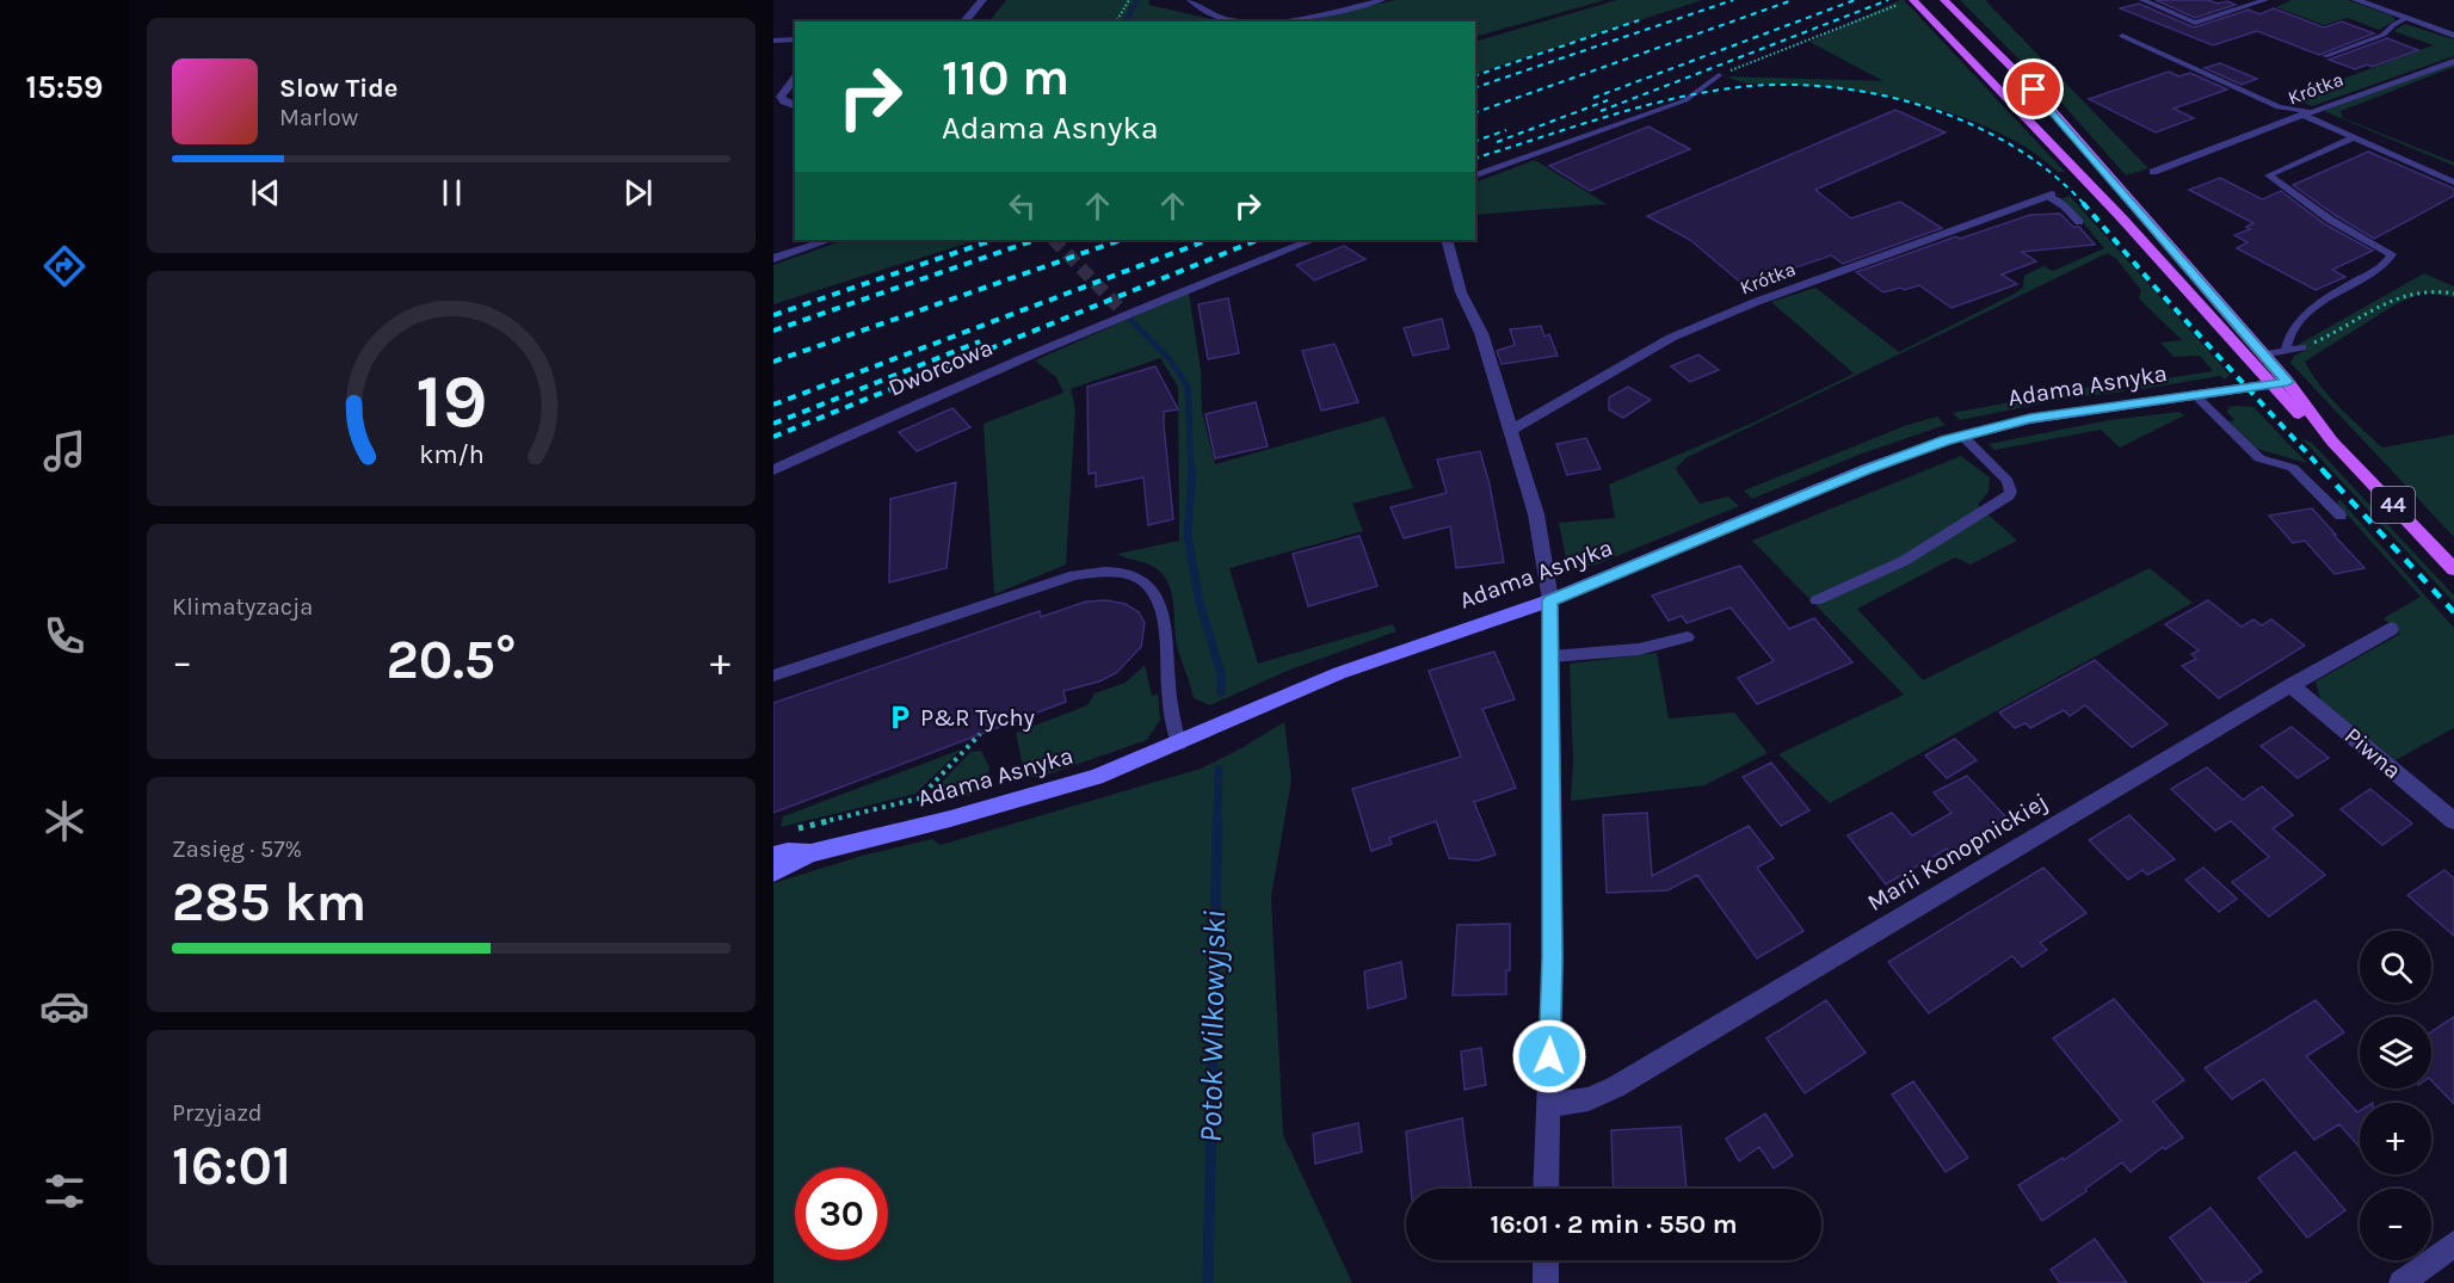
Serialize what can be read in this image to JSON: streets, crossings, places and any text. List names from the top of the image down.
{
  "streets": {
    "main road": ["44"],
    "street": [
      "Krótka",
      "Dworcowa",
      "Adama Asnyka",
      "Piwna",
      "Marii Konopnickiej"
    ]
  },
  "crossings": [
    ["Adama Asnyka", "44"],
    ["Piwna", "Marii Konopnickiej"]
  ],
  "water": ["Potok Wilkowyjski"],
  "places": {
    "parking": ["P&R Tychy"]
  },
  "page": {
    "tabs": "15:59",
    "turn": ["110 m", "Adama Asnyka"],
    "song": ["Slow Tide", "Marlow"],
    "tile": [
      "Klimatyzacja",
      ["Zasięg · 57%", "285 km"],
      ["Przyjazd", "16:01"]
    ],
    "heat": ["−", "20.5°", "+"],
    "map_buttons": ["+", "−"],
    "limit": "30",
    "trip": "16:01 · 2 min · 550 m",
    "gauge": ["19", "km/h"]
  }
}
